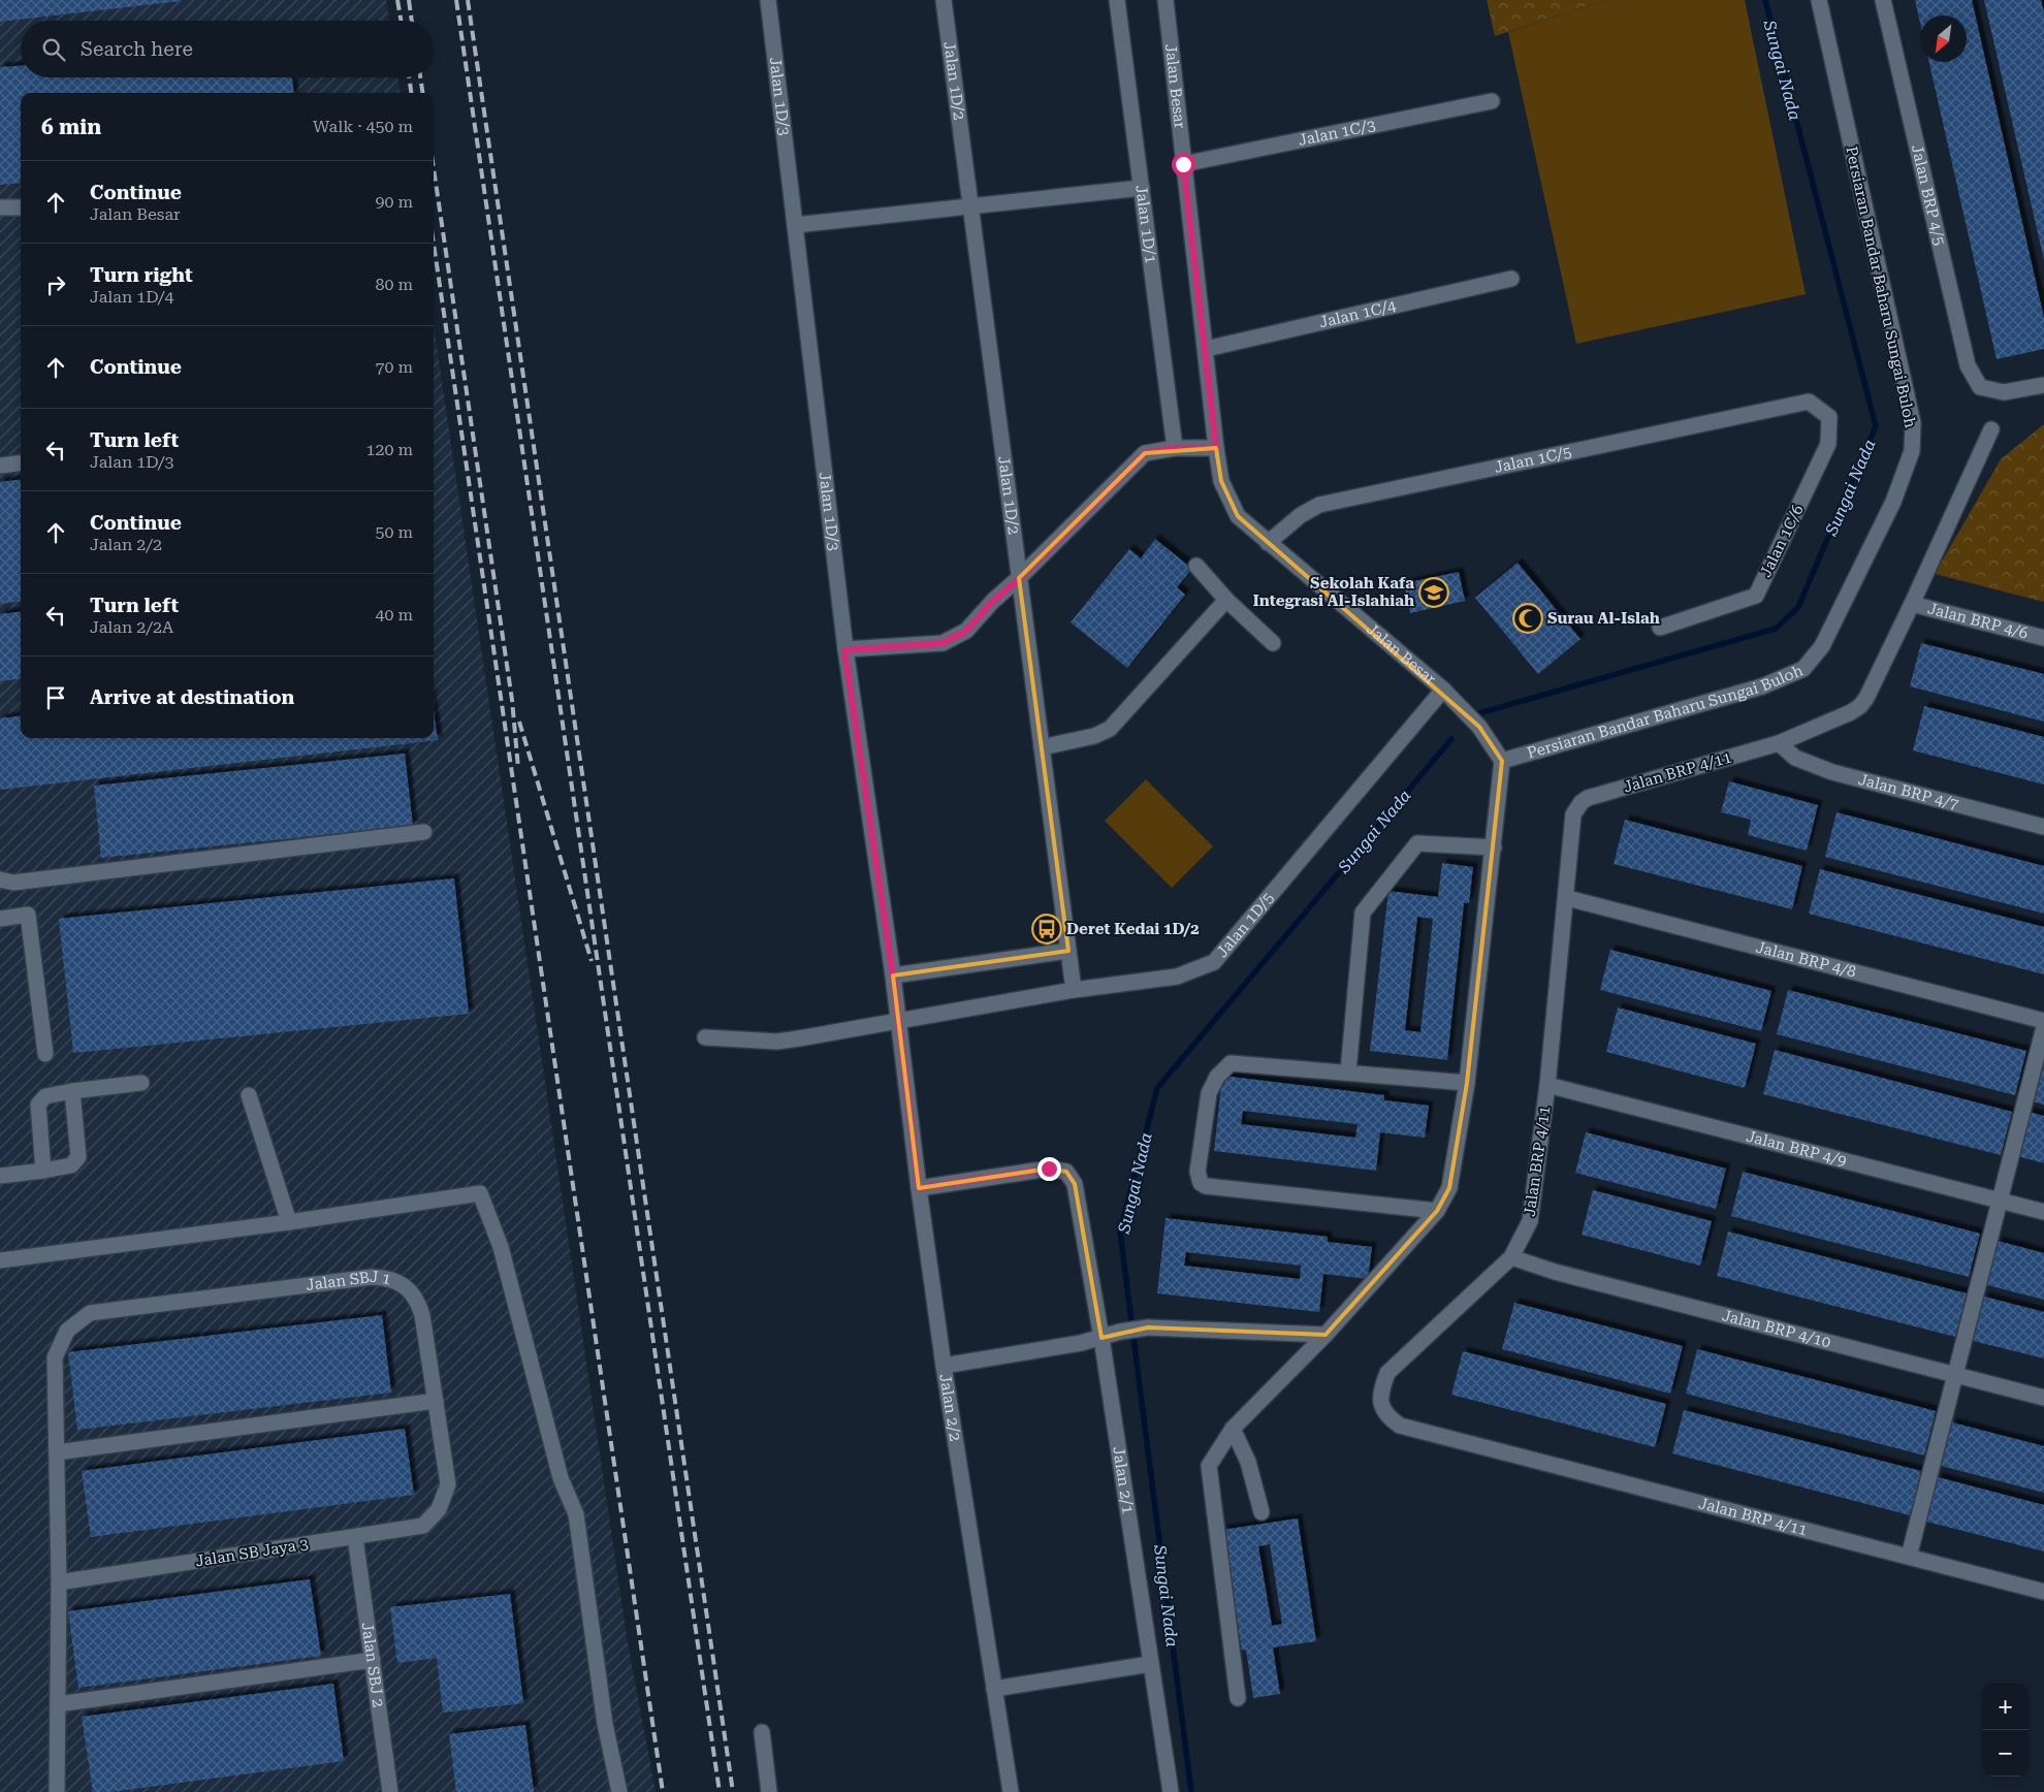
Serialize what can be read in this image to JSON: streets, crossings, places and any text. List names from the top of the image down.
{
  "streets": {
    "street": [
      "Jalan 1D/2",
      "Jalan Besar",
      "Jalan 1D/3",
      "Jalan 1C/3",
      "Jalan BRP 4/5",
      "Jalan 1D/1",
      "Persiaran Bandar Baharu Sungai Buloh",
      "Jalan 1C/4",
      "Jalan 1C/5",
      "Jalan 1C/6",
      "Jalan BRP 4/6",
      "Jalan BRP 4/11",
      "Jalan BRP 4/7",
      "Jalan 1D/5",
      "Jalan BRP 4/8",
      "Jalan BRP 4/9",
      "Jalan SBJ 1",
      "Jalan BRP 4/10",
      "Jalan 2/2",
      "Jalan 2/1",
      "Jalan SB Jaya 3",
      "Jalan SBJ 2"
    ]
  },
  "crossings": [
    ["Jalan 1D/2", "Jalan 1D/5"],
    ["Jalan Besar", "Jalan 1C/3"],
    ["Jalan Besar", "Persiaran Bandar Baharu Sungai Buloh"],
    ["Jalan Besar", "Jalan 1C/4"],
    ["Jalan Besar", "Jalan 1C/5"],
    ["Jalan Besar", "Jalan 1D/5"],
    ["Jalan 1D/3", "Jalan 1D/5"],
    ["Jalan 1D/3", "Jalan 2/2"],
    ["Jalan 1C/5", "Jalan 1C/6"],
    ["Jalan BRP 4/6", "Jalan BRP 4/11"],
    ["Jalan BRP 4/11", "Jalan BRP 4/7"],
    ["Jalan BRP 4/11", "Jalan BRP 4/8"],
    ["Jalan BRP 4/11", "Jalan BRP 4/9"],
    ["Jalan BRP 4/11", "Jalan BRP 4/10"],
    ["Jalan 1D/5", "Jalan 2/2"],
    ["Jalan SBJ 1", "Jalan SB Jaya 3"],
    ["Jalan 2/2", "Jalan 2/1"],
    ["Jalan SB Jaya 3", "Jalan SBJ 2"]
  ],
  "water": ["Sungai Nada"],
  "places": {
    "school or university": ["Sekolah Kafa Integrasi Al-Islahiah"],
    "mosque": ["Surau Al-Islah"],
    "bus stop": ["Deret Kedai 1D/2"]
  },
  "north": "bottom left",
  "page": {
    "search": "Search here",
    "heading": ["6 min", "Walk · 450 m"],
    "list": [
      ["Continue", "Jalan Besar", "90 m"],
      ["Turn right", "Jalan 1D/4", "80 m"],
      ["Continue", "70 m"],
      ["Turn left", "Jalan 1D/3", "120 m"],
      ["Continue", "Jalan 2/2", "50 m"],
      ["Turn left", "Jalan 2/2A", "40 m"],
      "Arrive at destination"
    ],
    "map_buttons": ["+", "−"]
  }
}
